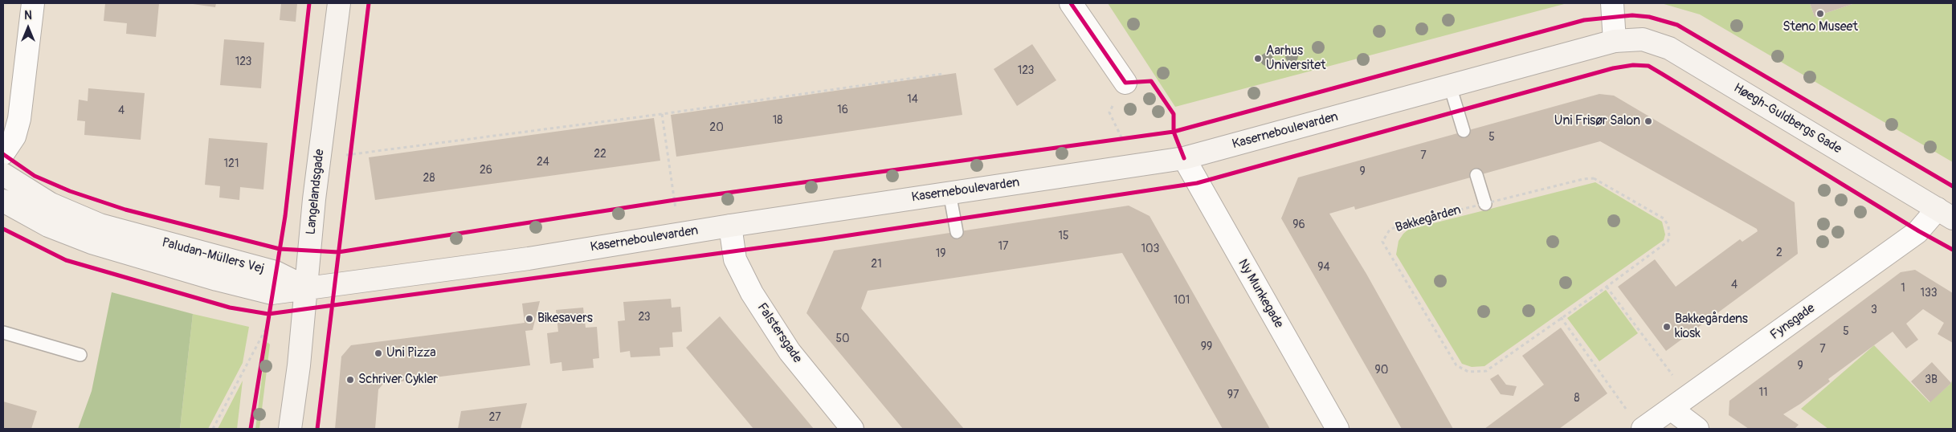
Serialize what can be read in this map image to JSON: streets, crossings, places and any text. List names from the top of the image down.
{
  "streets": {
    "street": [
      "Høegh-Guldbergs Gade",
      "Kaserneboulevarden",
      "Langelandsgade",
      "Paludan-Müllers Vej",
      "Ny Munkegade",
      "Fynsgade",
      "Falstersgade"
    ],
    "path": ["Bakkegården"]
  },
  "crossings": [
    ["Høegh-Guldbergs Gade", "Kaserneboulevarden"],
    ["Høegh-Guldbergs Gade", "Fynsgade"],
    ["Kaserneboulevarden", "Langelandsgade"],
    ["Kaserneboulevarden", "Paludan-Müllers Vej"],
    ["Kaserneboulevarden", "Ny Munkegade"],
    ["Kaserneboulevarden", "Falstersgade"],
    ["Langelandsgade", "Paludan-Müllers Vej"]
  ],
  "places": [
    "Steno Museet",
    "Aarhus Universitet",
    "Uni Frisør Salon",
    "Bikesavers",
    "Bakkegårdens kiosk",
    "Uni Pizza",
    "Schriver Cykler"
  ],
  "house_numbers": [
    "123",
    "123",
    "14",
    "16",
    "4",
    "18",
    "20",
    "5",
    "22",
    "7",
    "24",
    "121",
    "26",
    "9",
    "28",
    "96",
    "15",
    "17",
    "103",
    "2",
    "19",
    "21",
    "94",
    "4",
    "1",
    "133",
    "101",
    "3",
    "23",
    "5",
    "50",
    "99",
    "7",
    "9",
    "90",
    "3B",
    "11",
    "97",
    "8",
    "27"
  ],
  "north": "top"
}
